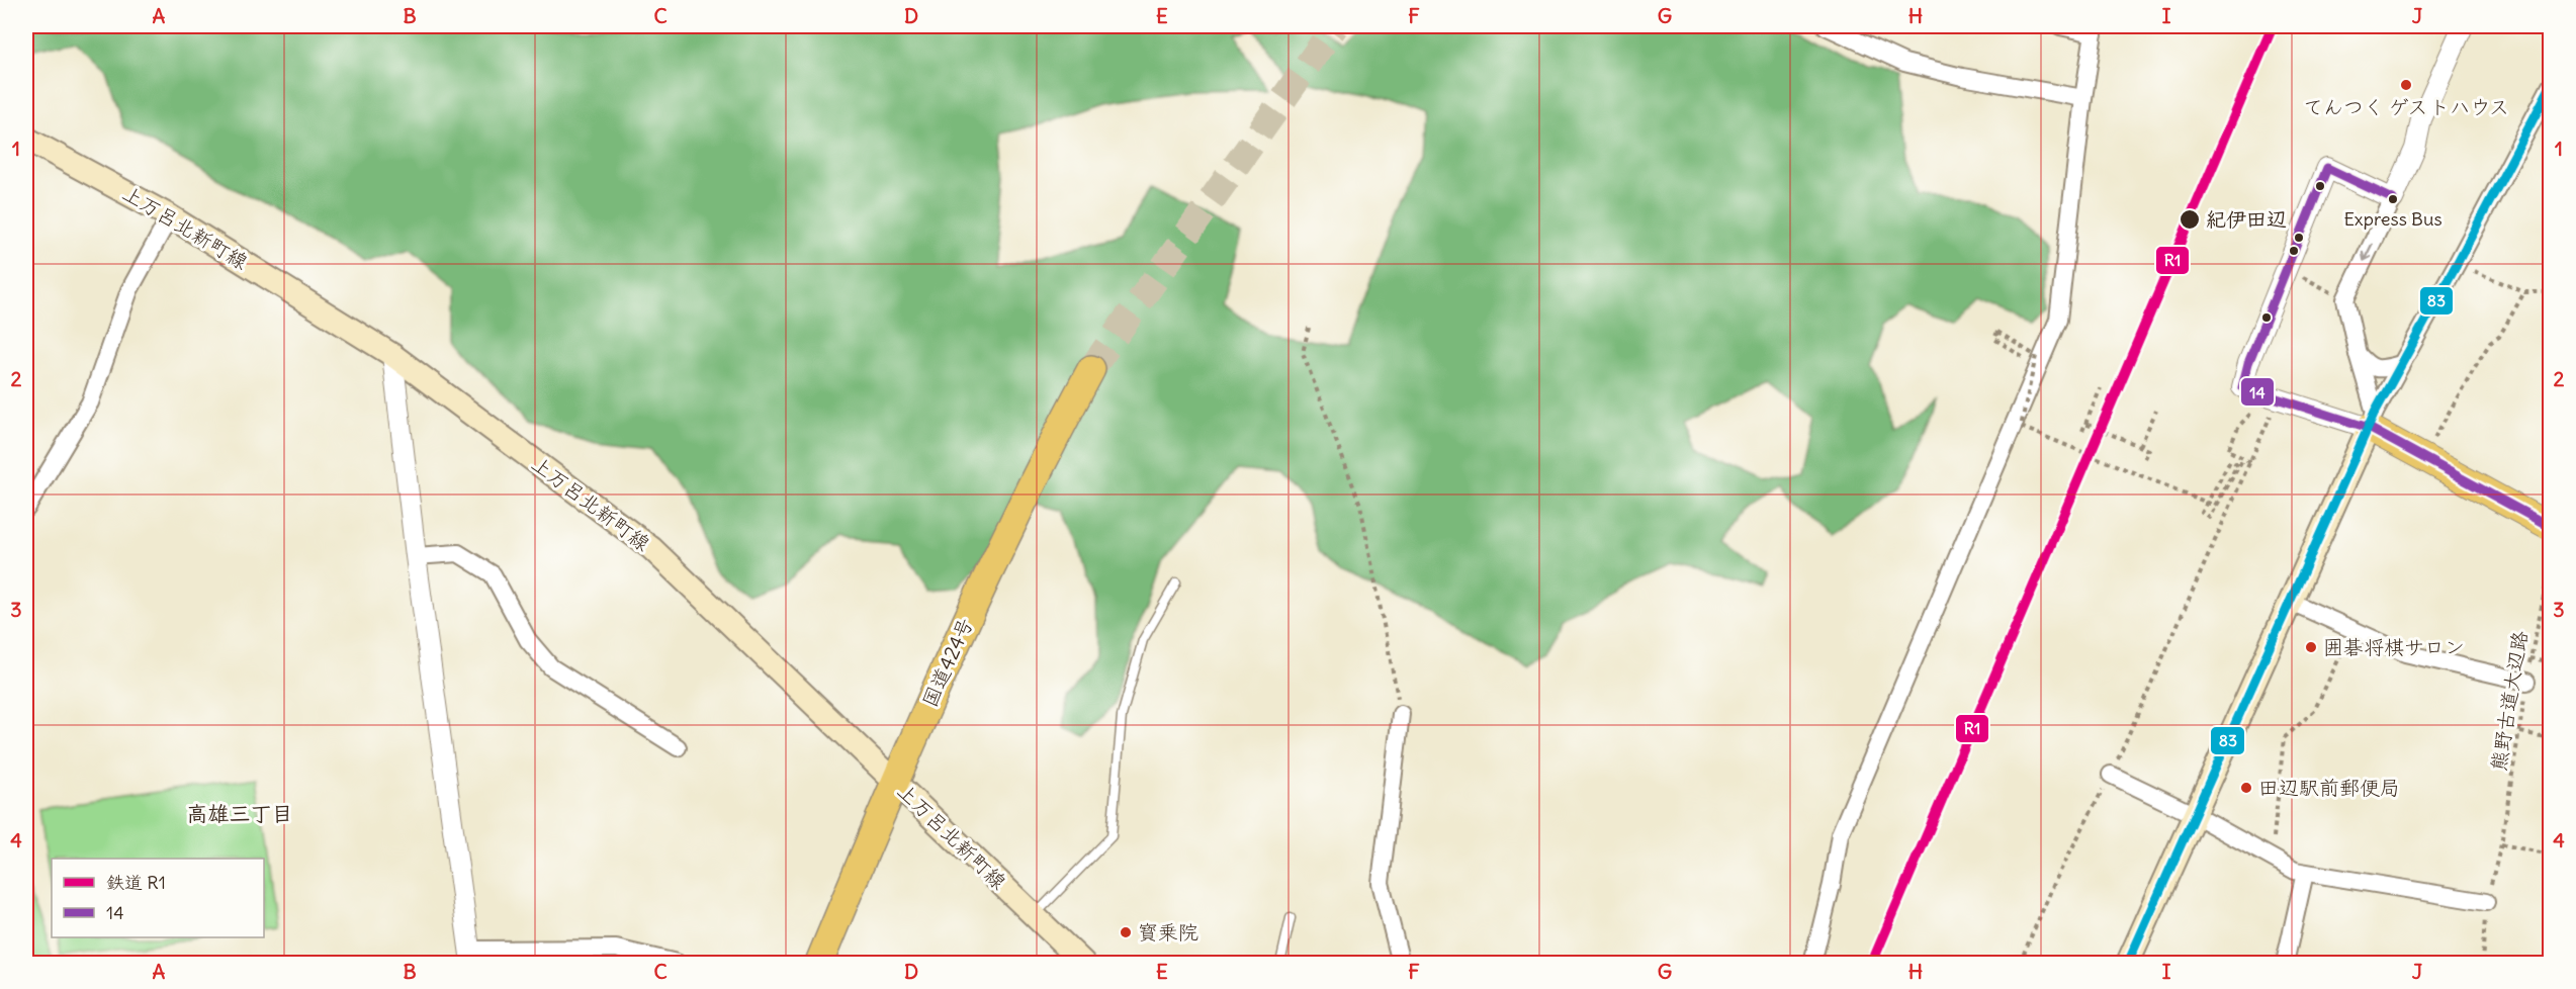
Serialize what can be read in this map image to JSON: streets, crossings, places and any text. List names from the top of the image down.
{
  "streets": {
    "highway": ["国道424号"],
    "main road": ["上万呂北新町線"],
    "path": ["熊野古道大辺路"]
  },
  "crossings": [
    ["上万呂北新町線", "国道424号"]
  ],
  "districts": ["高雄三丁目"],
  "places": [
    "てんつく ゲストハウス",
    "Express Bus",
    "紀伊田辺",
    "囲碁将棋サロン",
    "田辺駅前郵便局",
    "寳乗院"
  ],
  "lines": ["rail line R1", "transit line 83", "transit line 14"],
  "legend": ["鉄道 R1", "14"],
  "grid": {
    "columns": [
      "A",
      "B",
      "C",
      "D",
      "E",
      "F",
      "G",
      "H",
      "I",
      "J"
    ],
    "rows": [
      "1",
      "2",
      "3",
      "4"
    ]
  }
}
